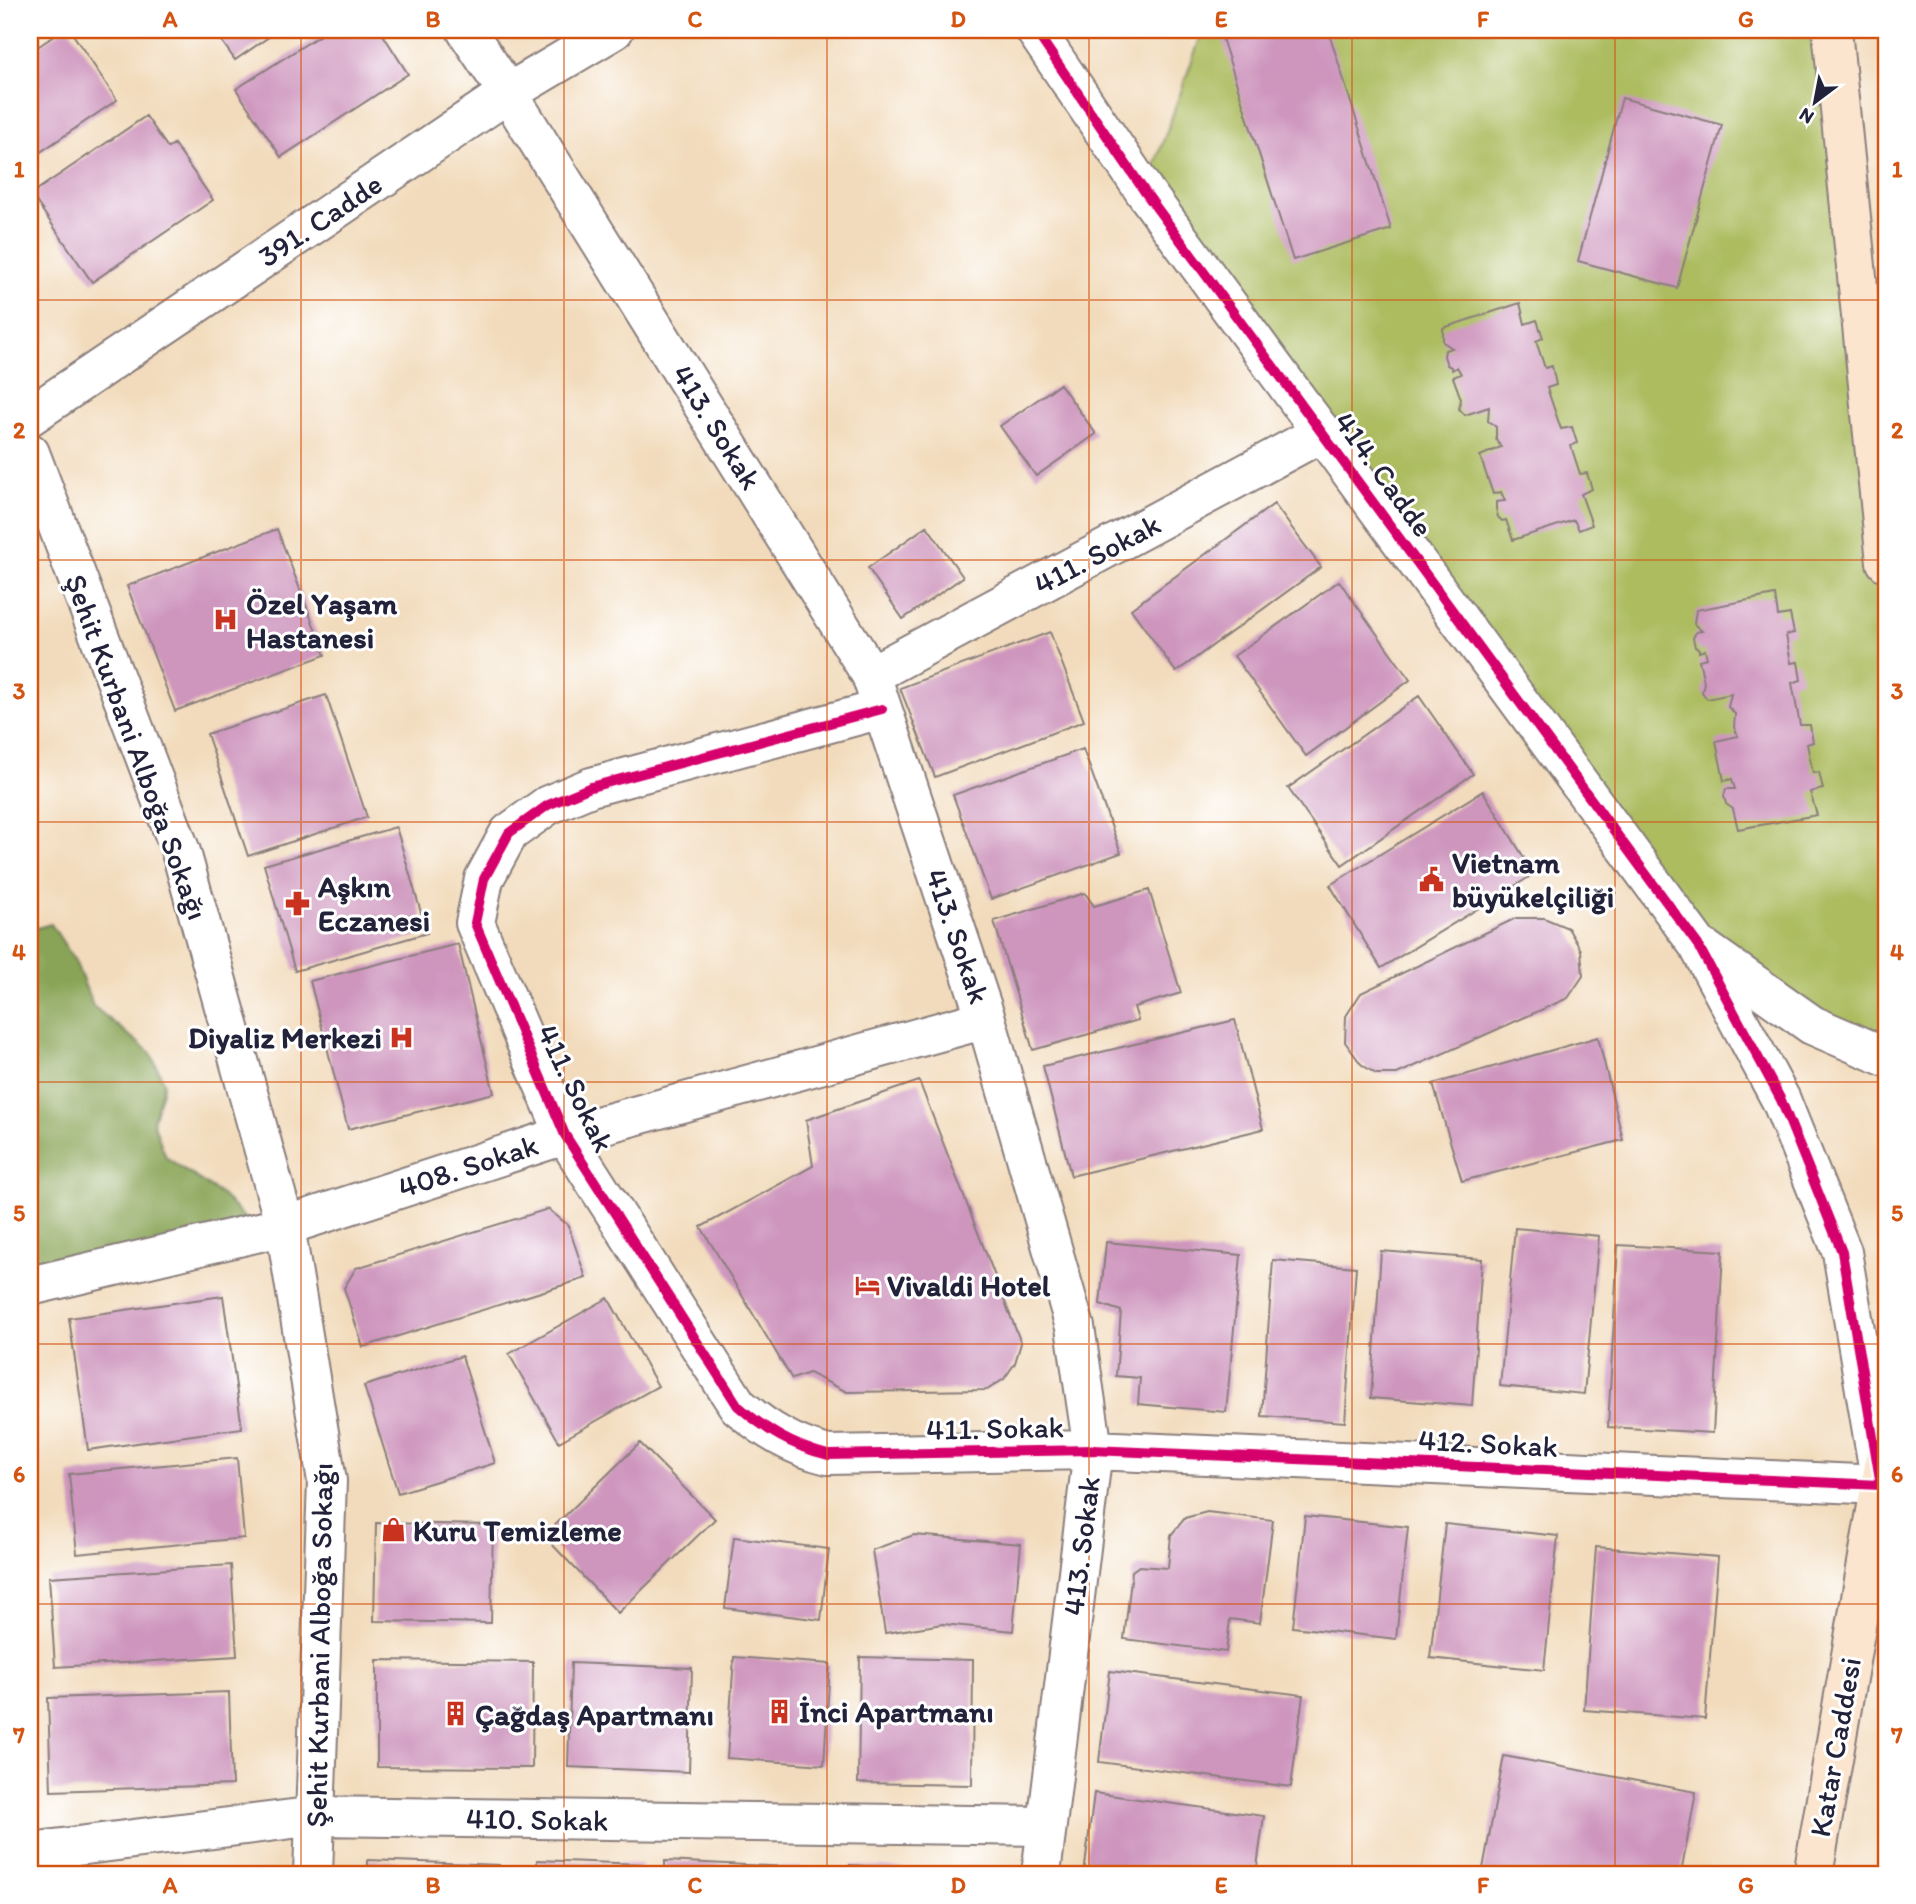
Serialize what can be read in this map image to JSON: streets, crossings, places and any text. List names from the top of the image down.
{
  "streets": {
    "main road": ["Katar Caddesi"],
    "street": [
      "391. Cadde",
      "413. Sokak",
      "414. Cadde",
      "411. Sokak",
      "Şehit Kurbani Alboğa Sokağı",
      "408. Sokak",
      "412. Sokak",
      "410. Sokak"
    ]
  },
  "crossings": [
    ["391. Cadde", "413. Sokak"],
    ["413. Sokak", "411. Sokak"],
    ["413. Sokak", "408. Sokak"],
    ["413. Sokak", "412. Sokak"],
    ["413. Sokak", "410. Sokak"],
    ["414. Cadde", "411. Sokak"],
    ["411. Sokak", "408. Sokak"],
    ["411. Sokak", "412. Sokak"],
    ["Şehit Kurbani Alboğa Sokağı", "408. Sokak"],
    ["Şehit Kurbani Alboğa Sokağı", "410. Sokak"],
    ["412. Sokak", "Katar Caddesi"]
  ],
  "places": {
    "hospital": ["Özel Yaşam Hastanesi", "Diyaliz Merkezi"],
    "public building": ["Vietnam büyükelçiliği"],
    "pharmacy": ["Aşkın Eczanesi"],
    "hotel": ["Vivaldi Hotel"],
    "shop": ["Kuru Temizleme"],
    "building": ["İnci Apartmanı", "Çağdaş Apartmanı"]
  },
  "north": "bottom left",
  "grid": {
    "columns": [
      "A",
      "B",
      "C",
      "D",
      "E",
      "F",
      "G"
    ],
    "rows": [
      "1",
      "2",
      "3",
      "4",
      "5",
      "6",
      "7"
    ]
  }
}
